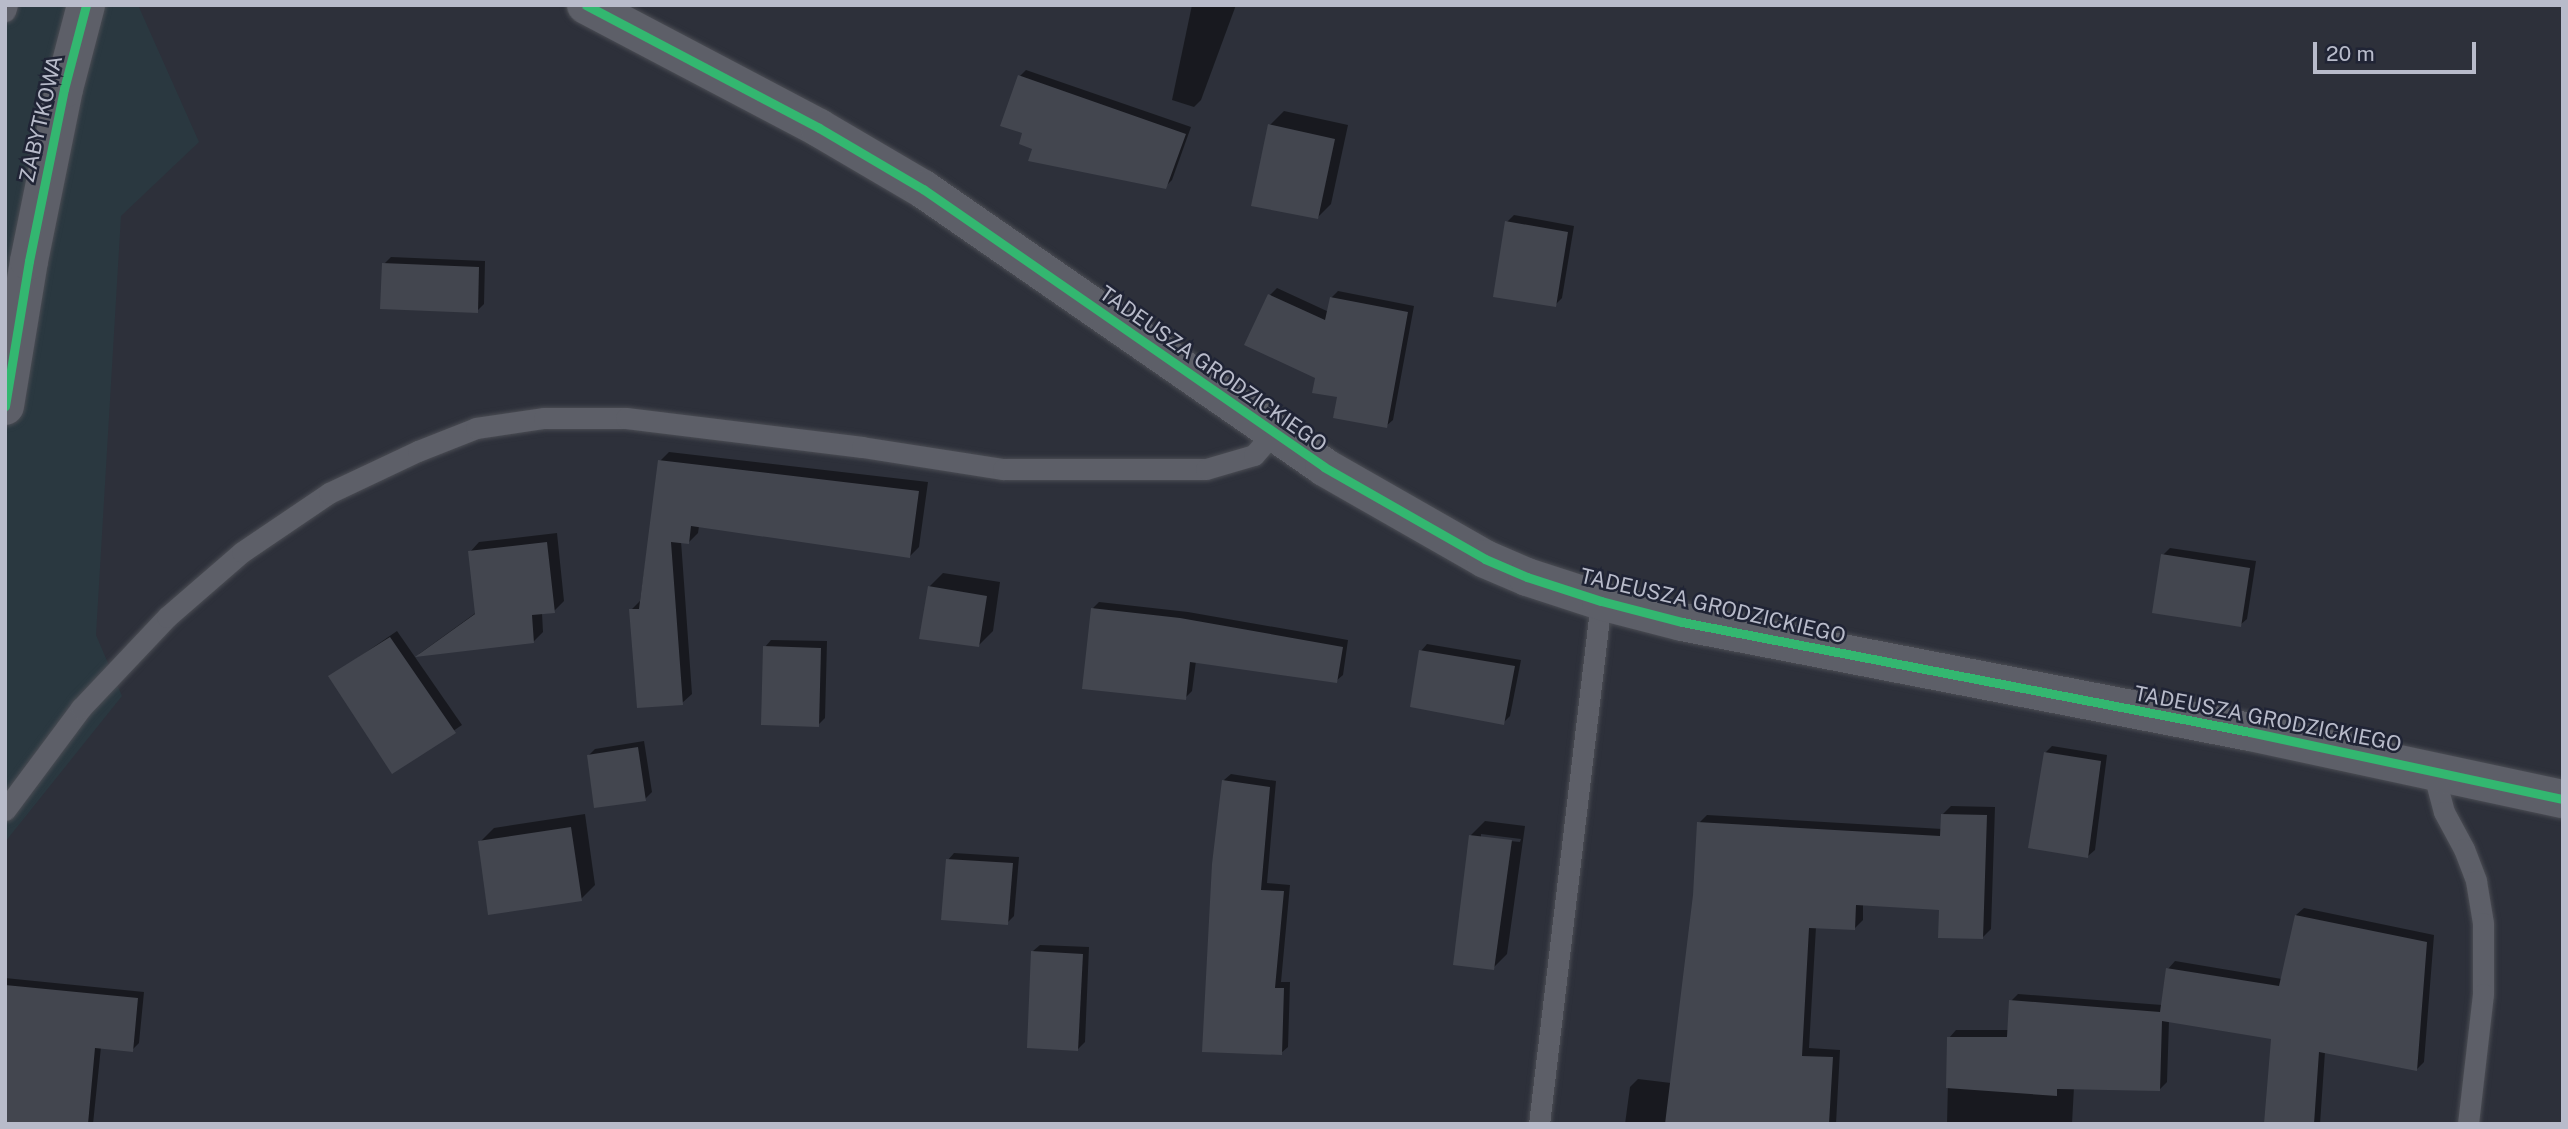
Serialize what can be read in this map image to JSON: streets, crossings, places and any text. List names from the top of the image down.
{
  "streets": {
    "street": ["ZABYTKOWA", "TADEUSZA GRODZICKIEGO"]
  },
  "scale_bar": "20 m"
}
